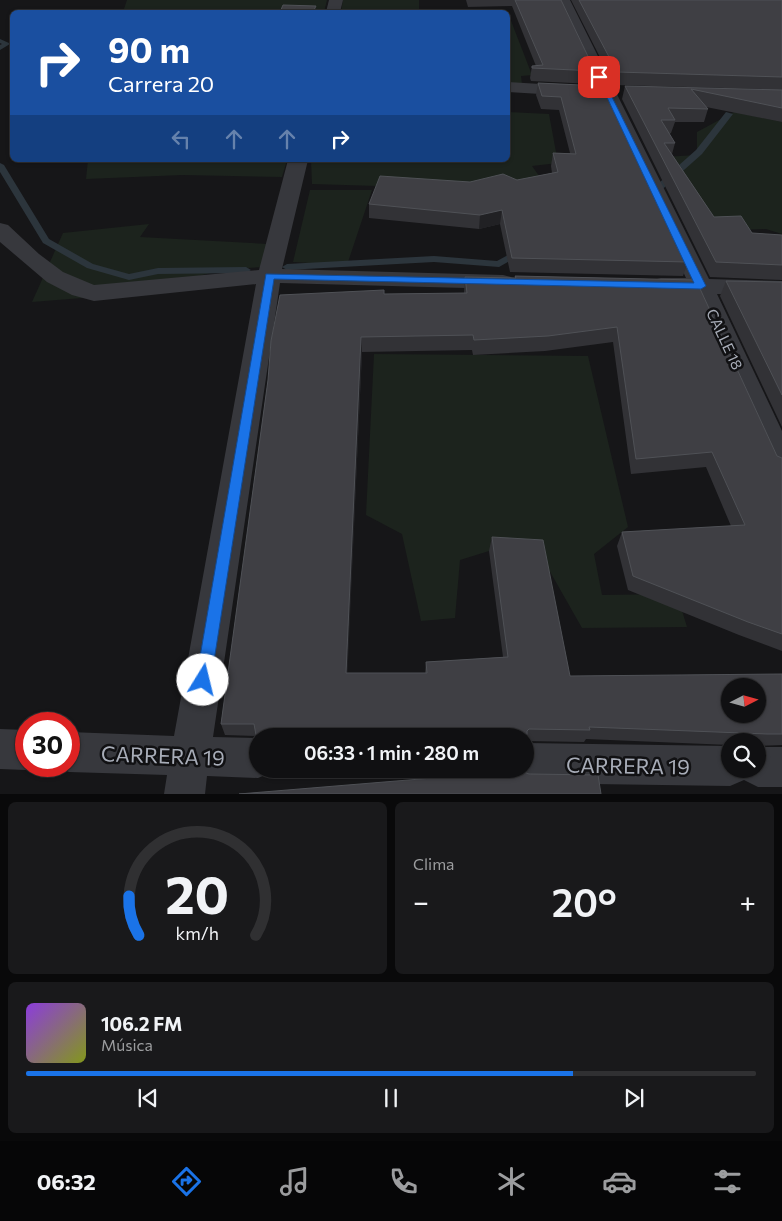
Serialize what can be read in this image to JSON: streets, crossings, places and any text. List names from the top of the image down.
{
  "streets": {
    "street": ["CALLE 18", "CARRERA 19"]
  },
  "north": "right",
  "page": {
    "turn": ["90 m", "Carrera 20"],
    "limit": "30",
    "trip": "06:33 · 1 min · 280 m",
    "tile": "Clima",
    "heat": ["−", "20°", "+"],
    "song": ["106.2 FM", "Música"],
    "tabs": "06:32",
    "gauge": ["20", "km/h"]
  }
}
